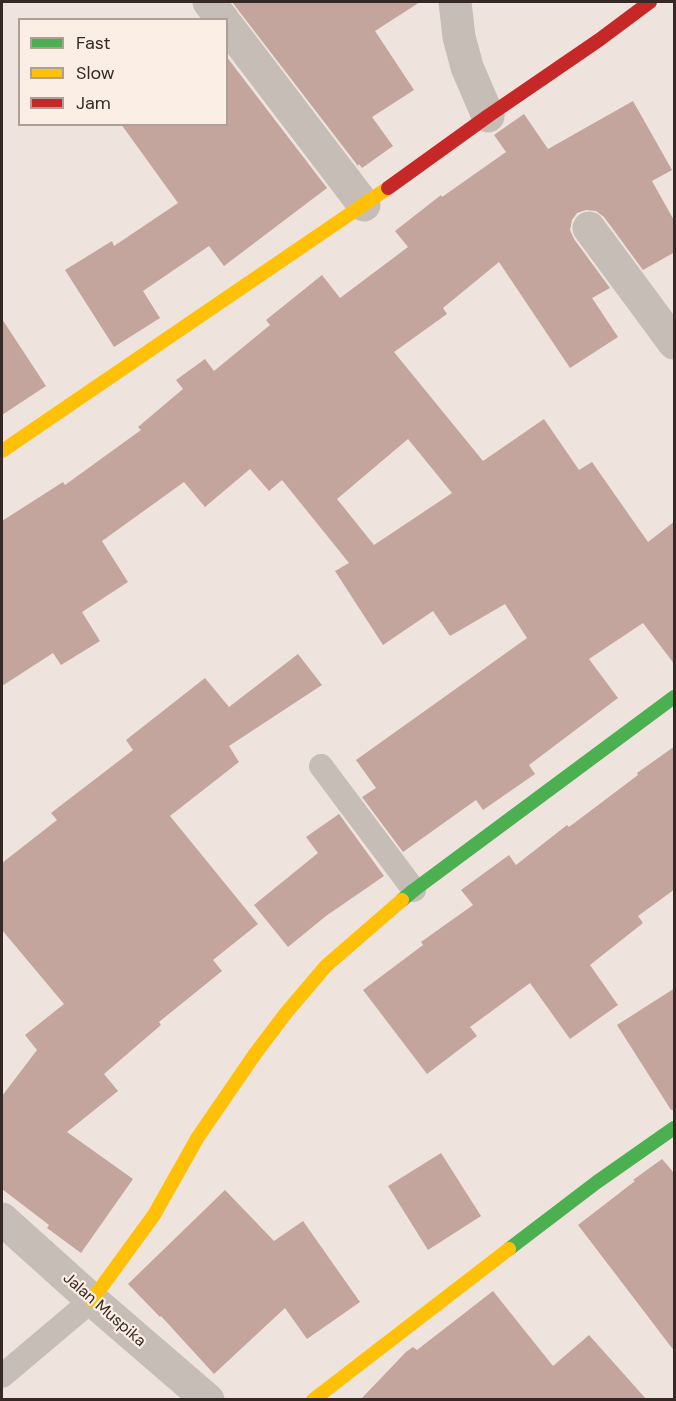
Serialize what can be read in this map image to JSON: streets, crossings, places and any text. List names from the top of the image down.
{
  "streets": {
    "street": ["Jalan Muspika"]
  },
  "legend": ["Fast", "Slow", "Jam"]
}
